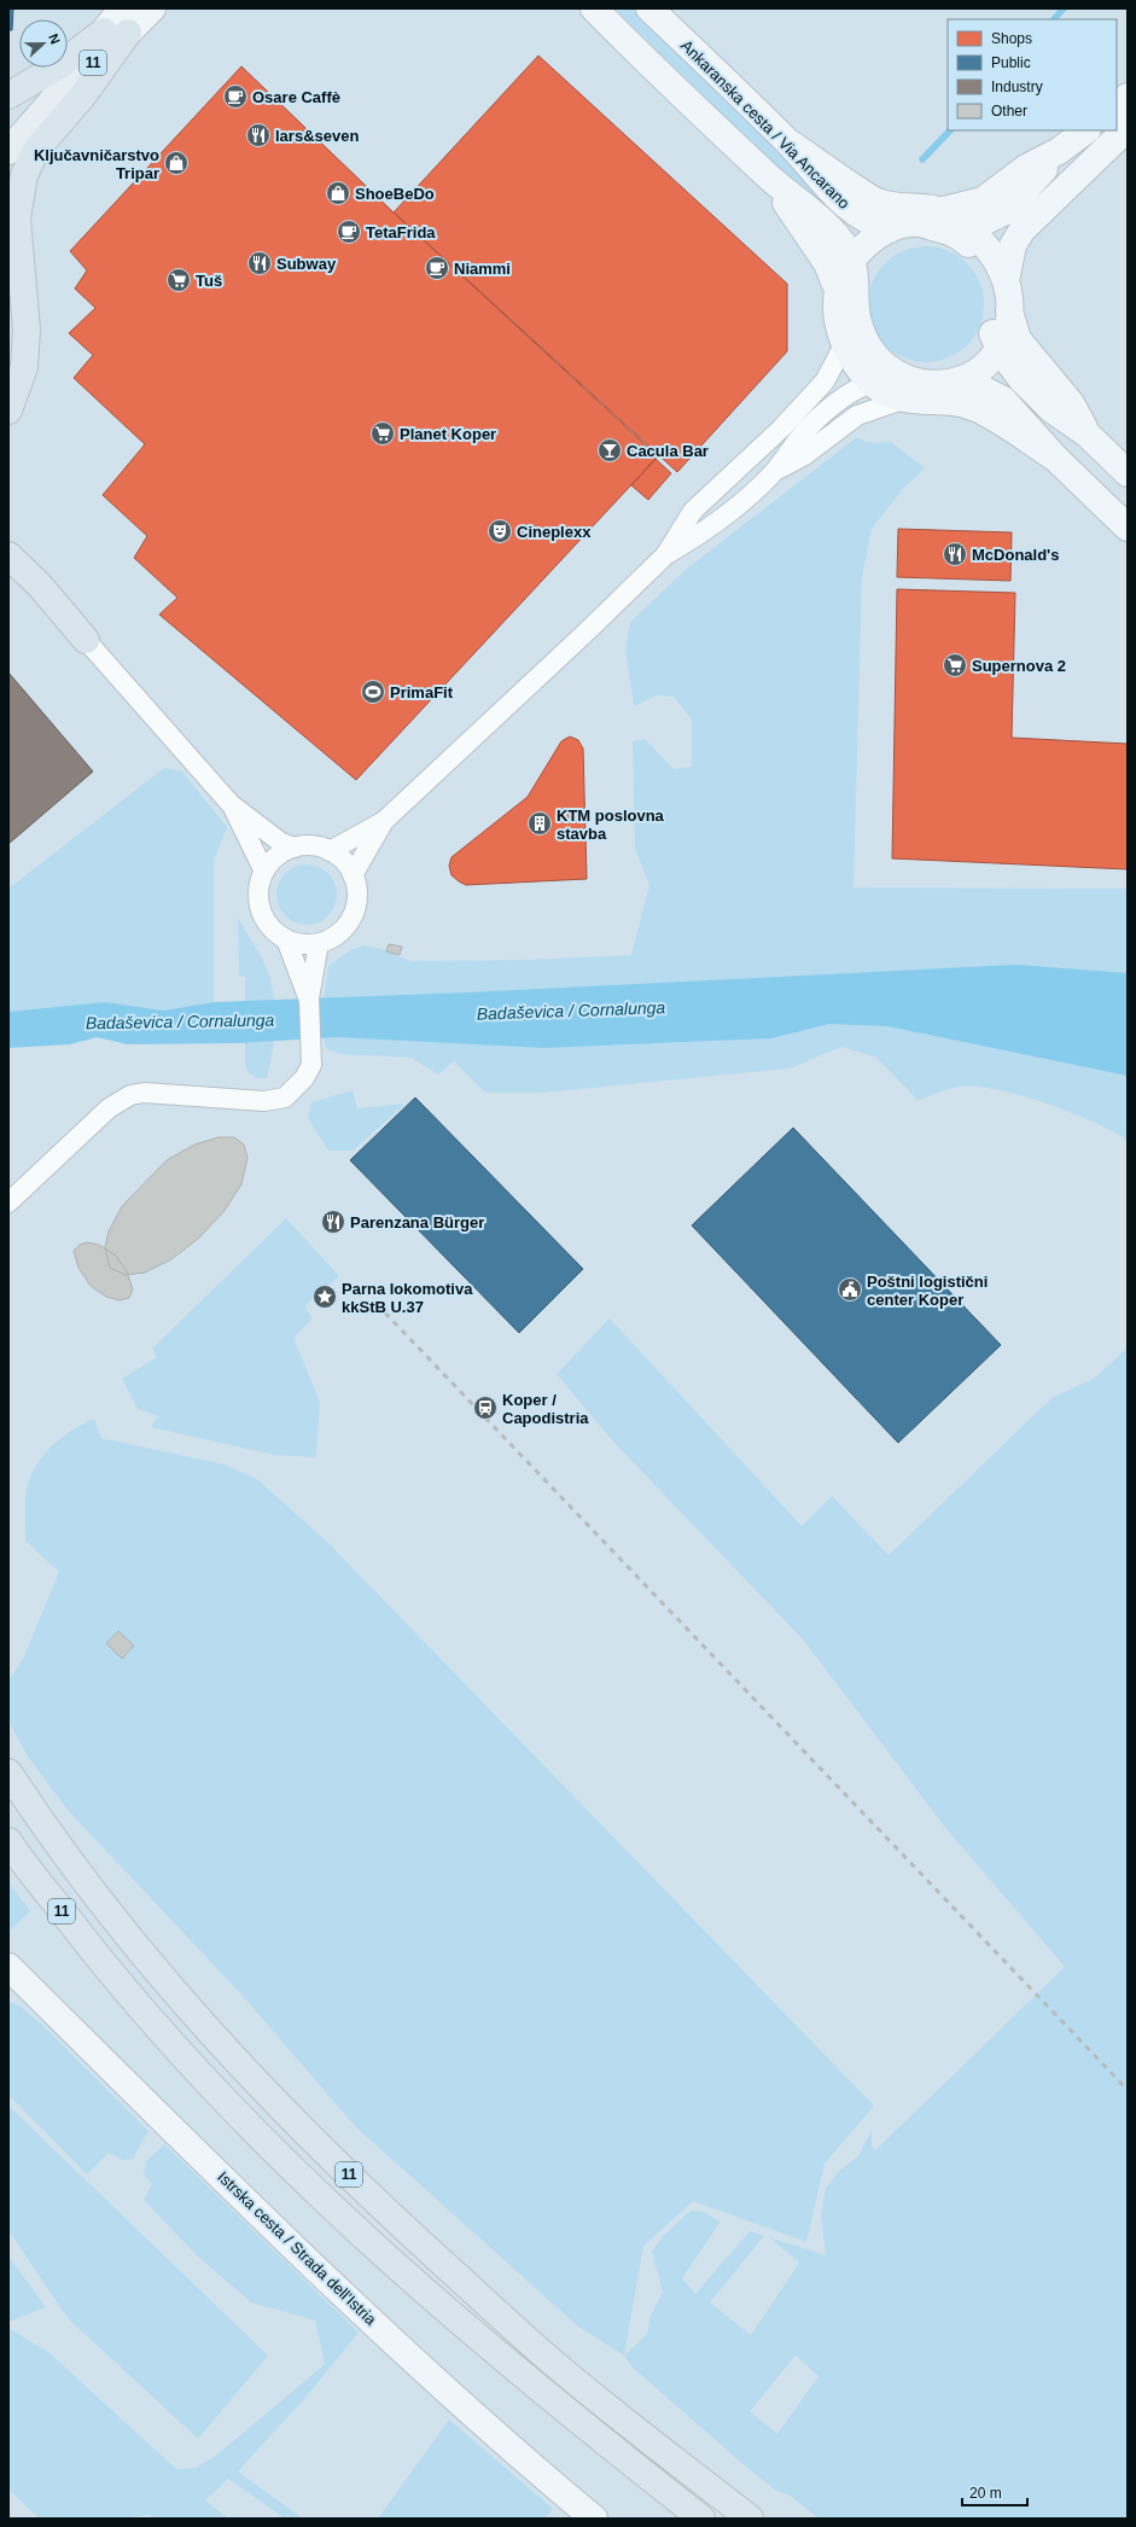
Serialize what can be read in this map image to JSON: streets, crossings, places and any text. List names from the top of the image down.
{
  "streets": {
    "highway": ["11"],
    "street": ["Ankaranska cesta / Via Ancarano", "Istrska cesta / Strada dell'Istria"]
  },
  "water": ["Badaševica / Cornalunga"],
  "places": {
    "cafe": ["Osare Caffè", "TetaFrida", "Niammi"],
    "restaurant": [
      "lars&seven",
      "Subway",
      "McDonald's",
      "Parenzana Bürger"
    ],
    "shop": ["Ključavničarstvo Tripar", "ShoeBeDo"],
    "supermarket": ["Tuš", "Planet Koper", "Supernova 2"],
    "bar": ["Cacula Bar"],
    "theatre": ["Cineplexx"],
    "sports": ["PrimaFit"],
    "building": ["KTM poslovna stavba"],
    "public building": ["Poštni logistični center Koper"],
    "place": ["Parna lokomotiva kkStB U.37"],
    "station": ["Koper / Capodistria"]
  },
  "legend": [
    "Shops",
    "Public",
    "Industry",
    "Other"
  ],
  "scale_bar": "20 m",
  "north": "right"
}
